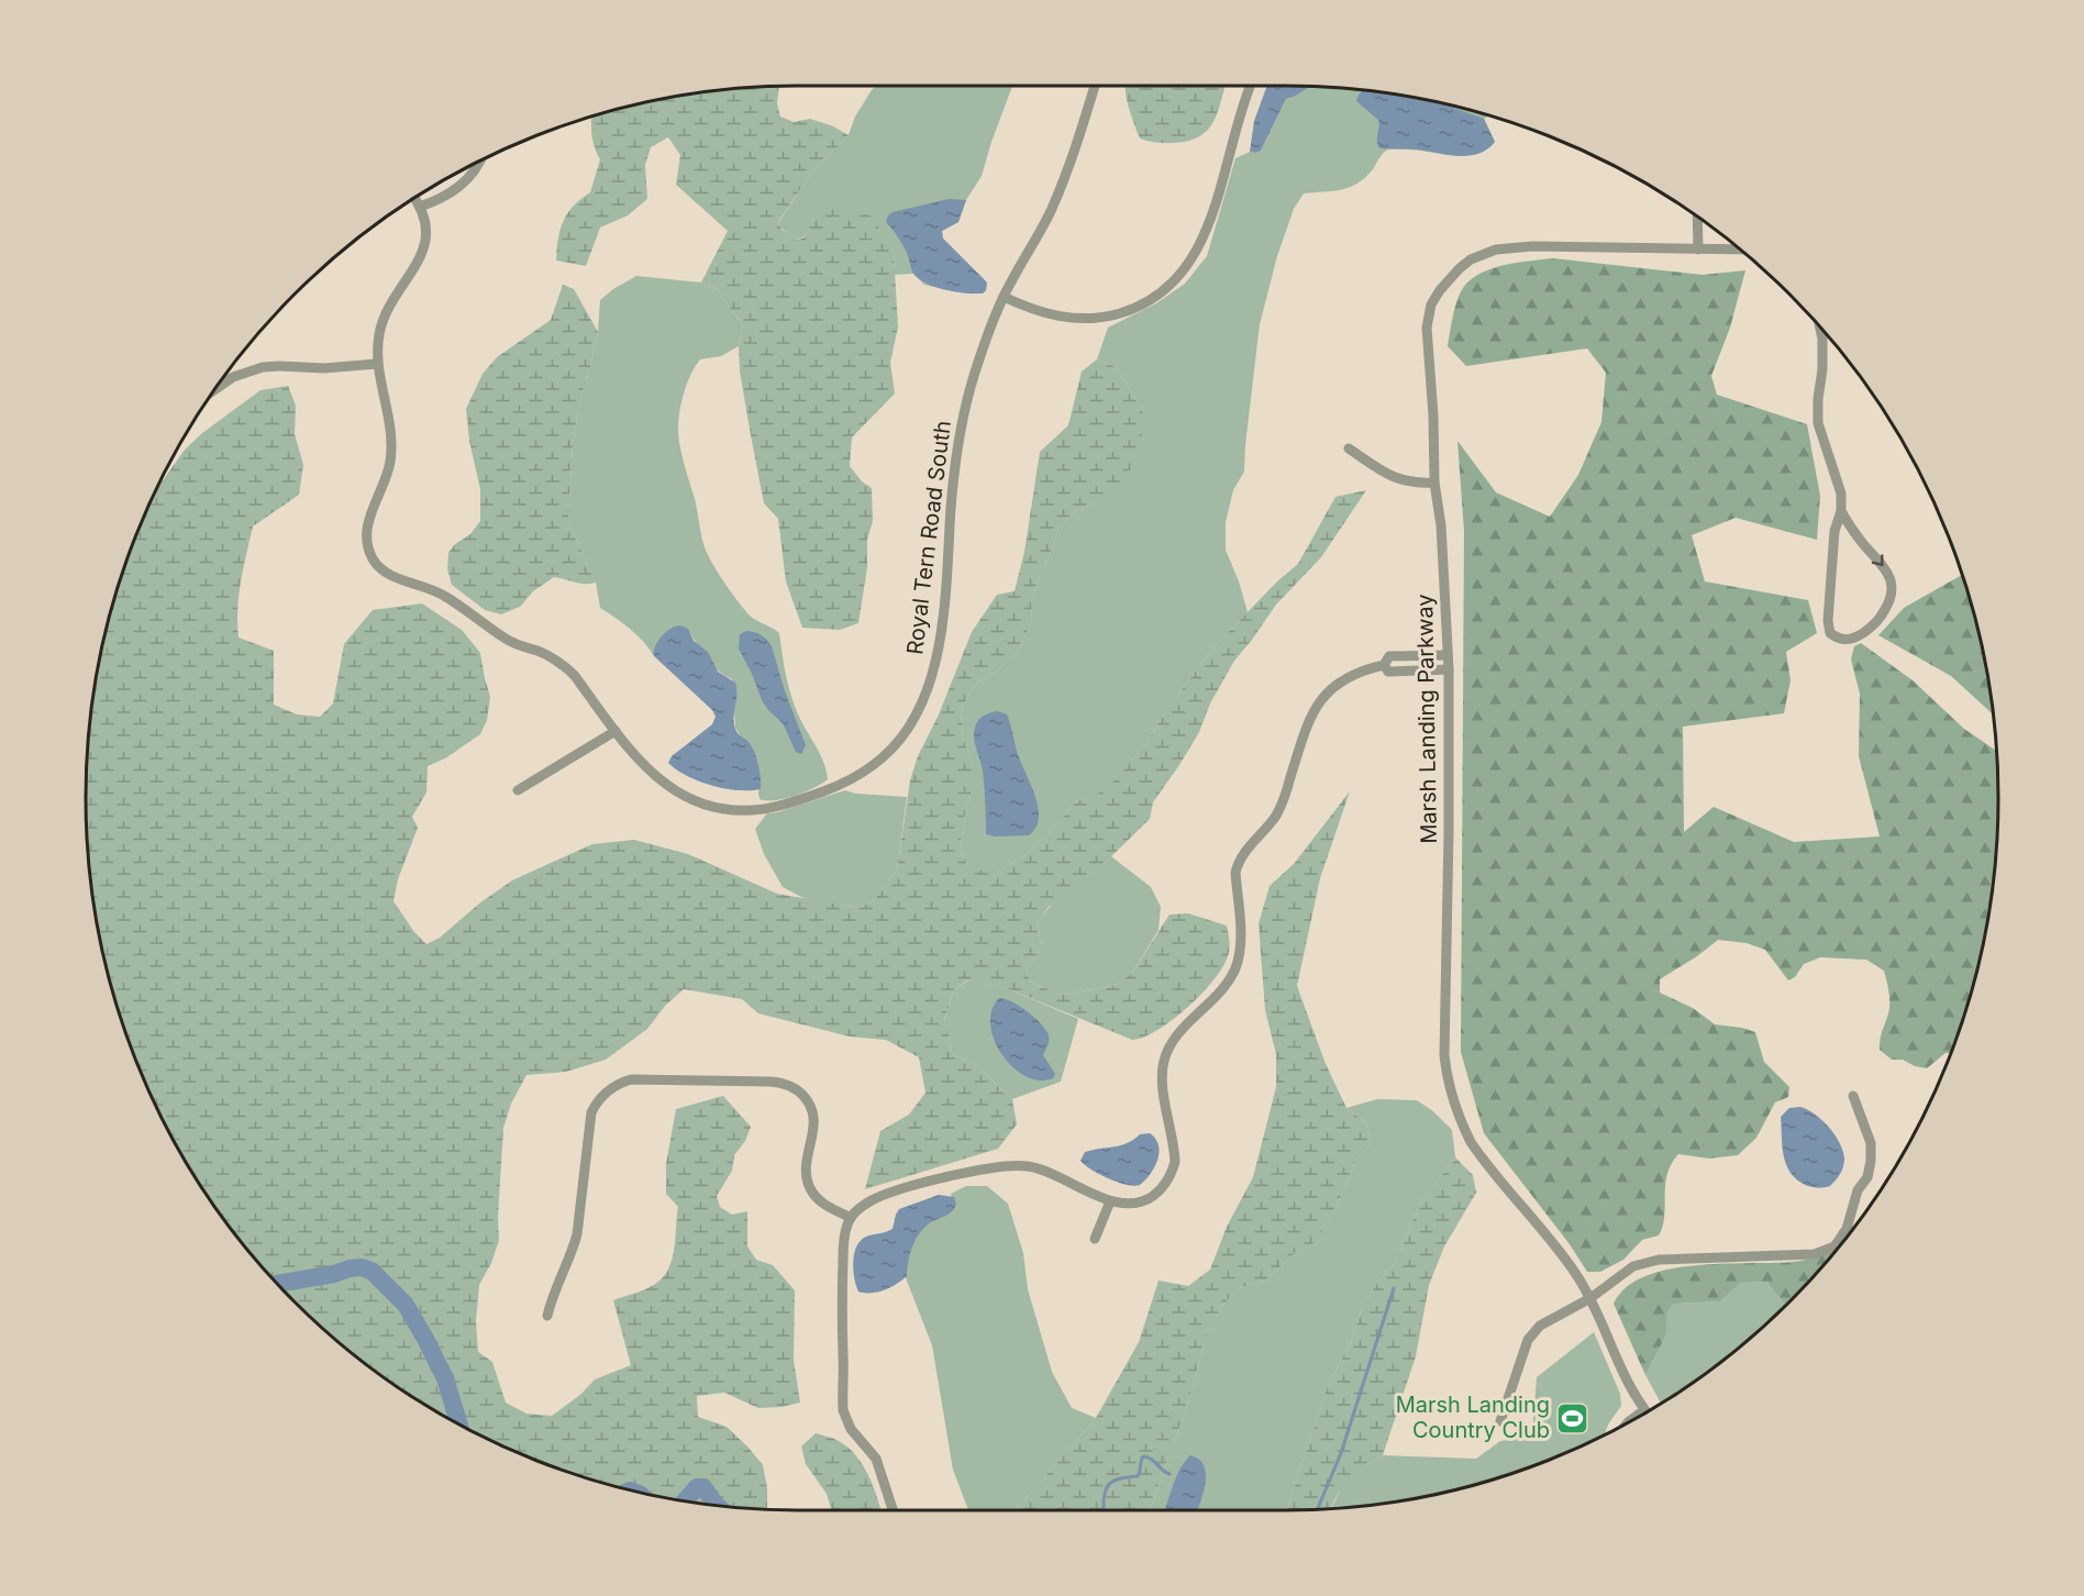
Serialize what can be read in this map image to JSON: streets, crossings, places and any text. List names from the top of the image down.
{
  "streets": {
    "street": ["Royal Tern Road South", "Marsh Landing Parkway"]
  },
  "places": {
    "sports": ["Marsh Landing Country Club"]
  }
}
